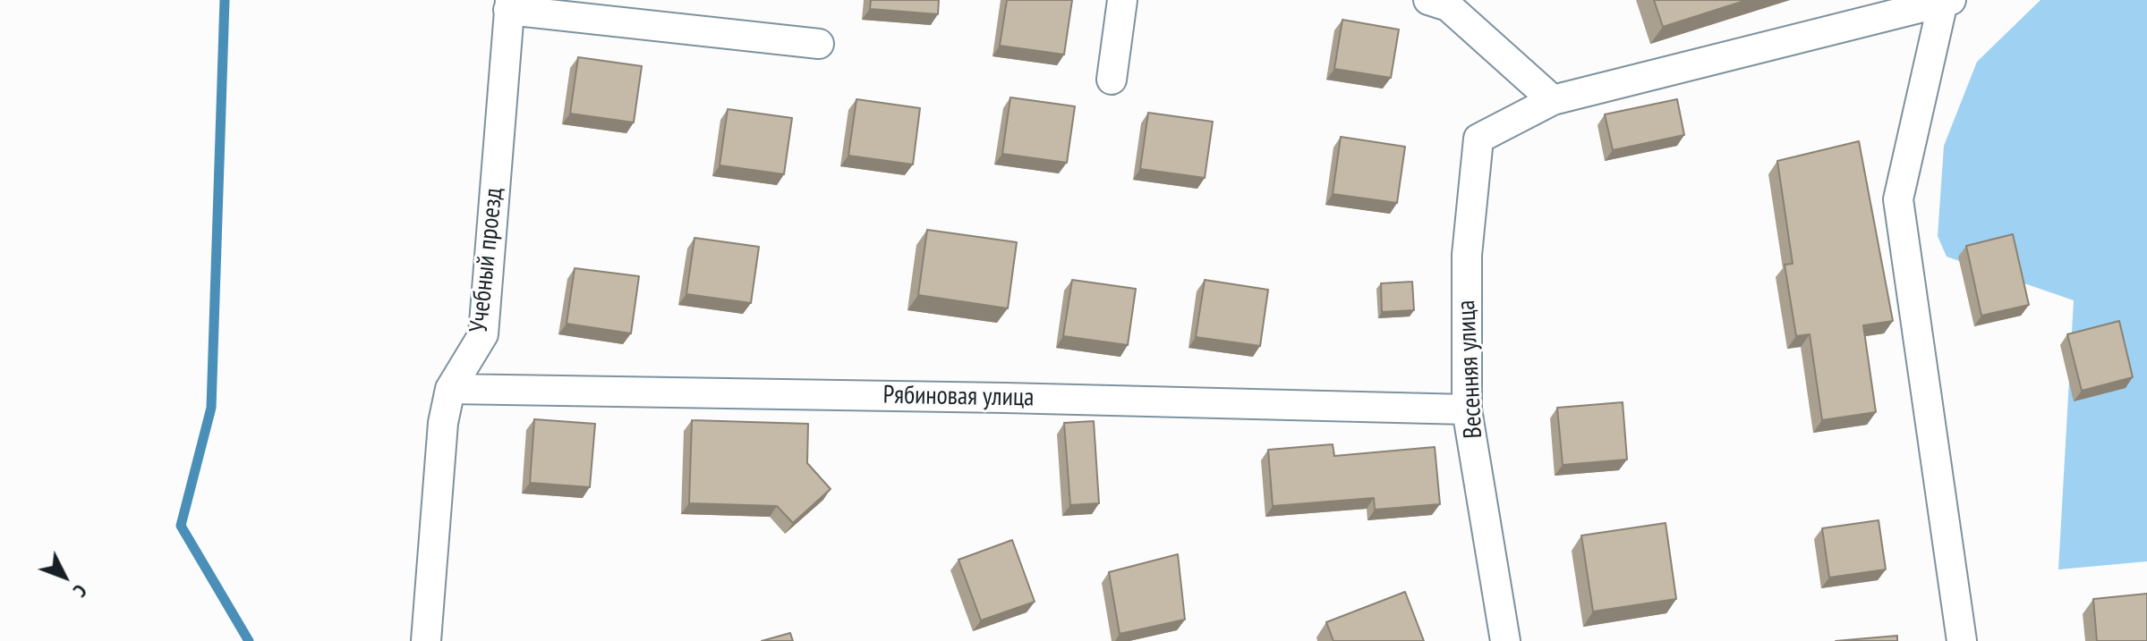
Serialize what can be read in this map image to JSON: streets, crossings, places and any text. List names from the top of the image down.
{
  "streets": {
    "street": ["Учебный проезд", "Весенняя улица", "Рябиновая улица"]
  },
  "crossings": [
    ["Учебный проезд", "Рябиновая улица"],
    ["Весенняя улица", "Рябиновая улица"]
  ],
  "north": "bottom right"
}
